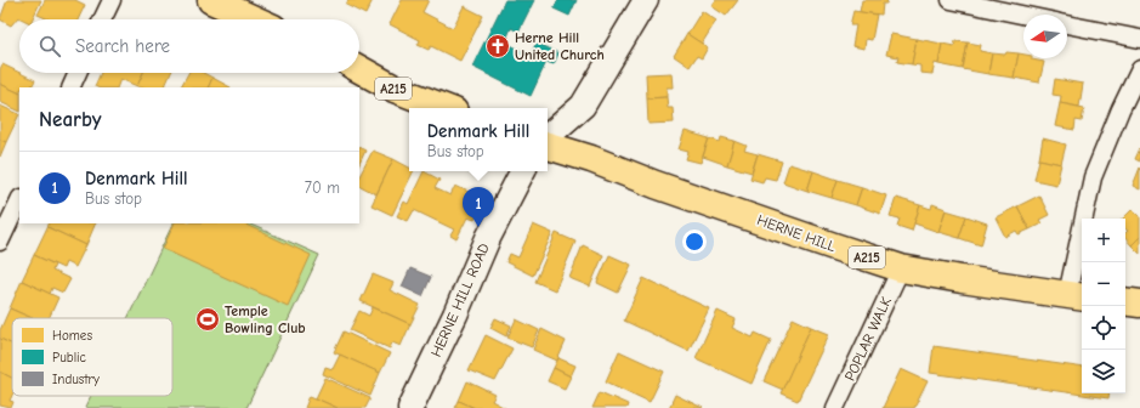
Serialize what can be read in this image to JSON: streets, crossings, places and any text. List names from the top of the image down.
{
  "streets": {
    "main road": ["A215", "HERNE HILL"],
    "street": ["HERNE HILL ROAD", "POPLAR WALK"]
  },
  "crossings": [
    ["HERNE HILL", "POPLAR WALK"]
  ],
  "places": {
    "church": ["Herne Hill United Church"],
    "sports": ["Temple Bowling Club"]
  },
  "legend": ["Homes", "Public", "Industry"],
  "north": "left",
  "page": {
    "search": "Search here",
    "heading": "Nearby",
    "popup": ["Denmark Hill", "Bus stop"],
    "list": [
      {
        "mark": "1",
        "name": "Denmark Hill",
        "note": "Bus stop",
        "value": "70 m"
      }
    ],
    "pins": "1",
    "map_buttons": ["+", "−"]
  }
}
